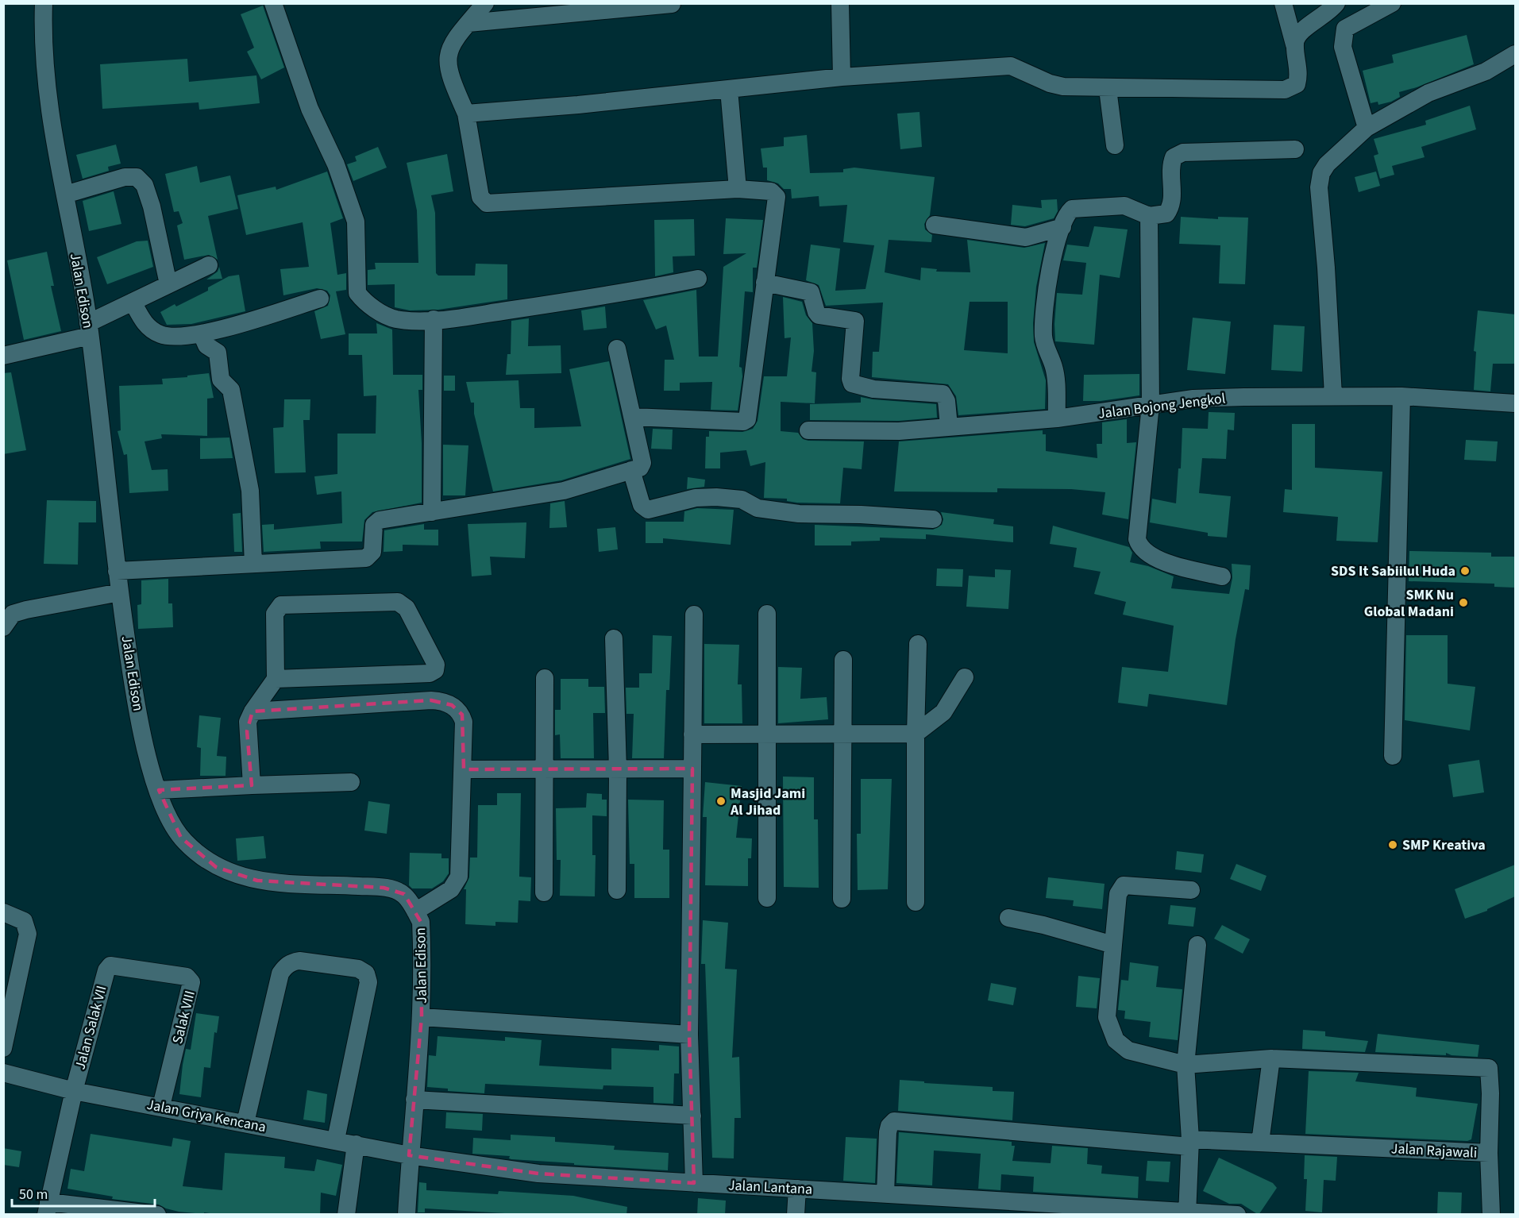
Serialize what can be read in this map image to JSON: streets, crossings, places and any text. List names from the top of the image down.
{
  "streets": {
    "street": [
      "Jalan Edison",
      "Jalan Bojong Jengkol",
      "Salak VIII",
      "Jalan Salak VII",
      "Jalan Griya Kencana",
      "Jalan Rajawali",
      "Jalan Lantana"
    ]
  },
  "crossings": [
    ["Jalan Edison", "Jalan Griya Kencana"],
    ["Jalan Edison", "Jalan Lantana"],
    ["Salak VIII", "Jalan Salak VII"],
    ["Salak VIII", "Jalan Griya Kencana"],
    ["Jalan Salak VII", "Jalan Griya Kencana"],
    ["Jalan Griya Kencana", "Jalan Lantana"],
    ["Jalan Rajawali", "Jalan Lantana"]
  ],
  "places": [
    "SDS It Sabiilul Huda",
    "SMK Nu Global Madani",
    "Masjid Jami Al Jihad",
    "SMP Kreativa"
  ],
  "scale_bar": "50 m"
}
